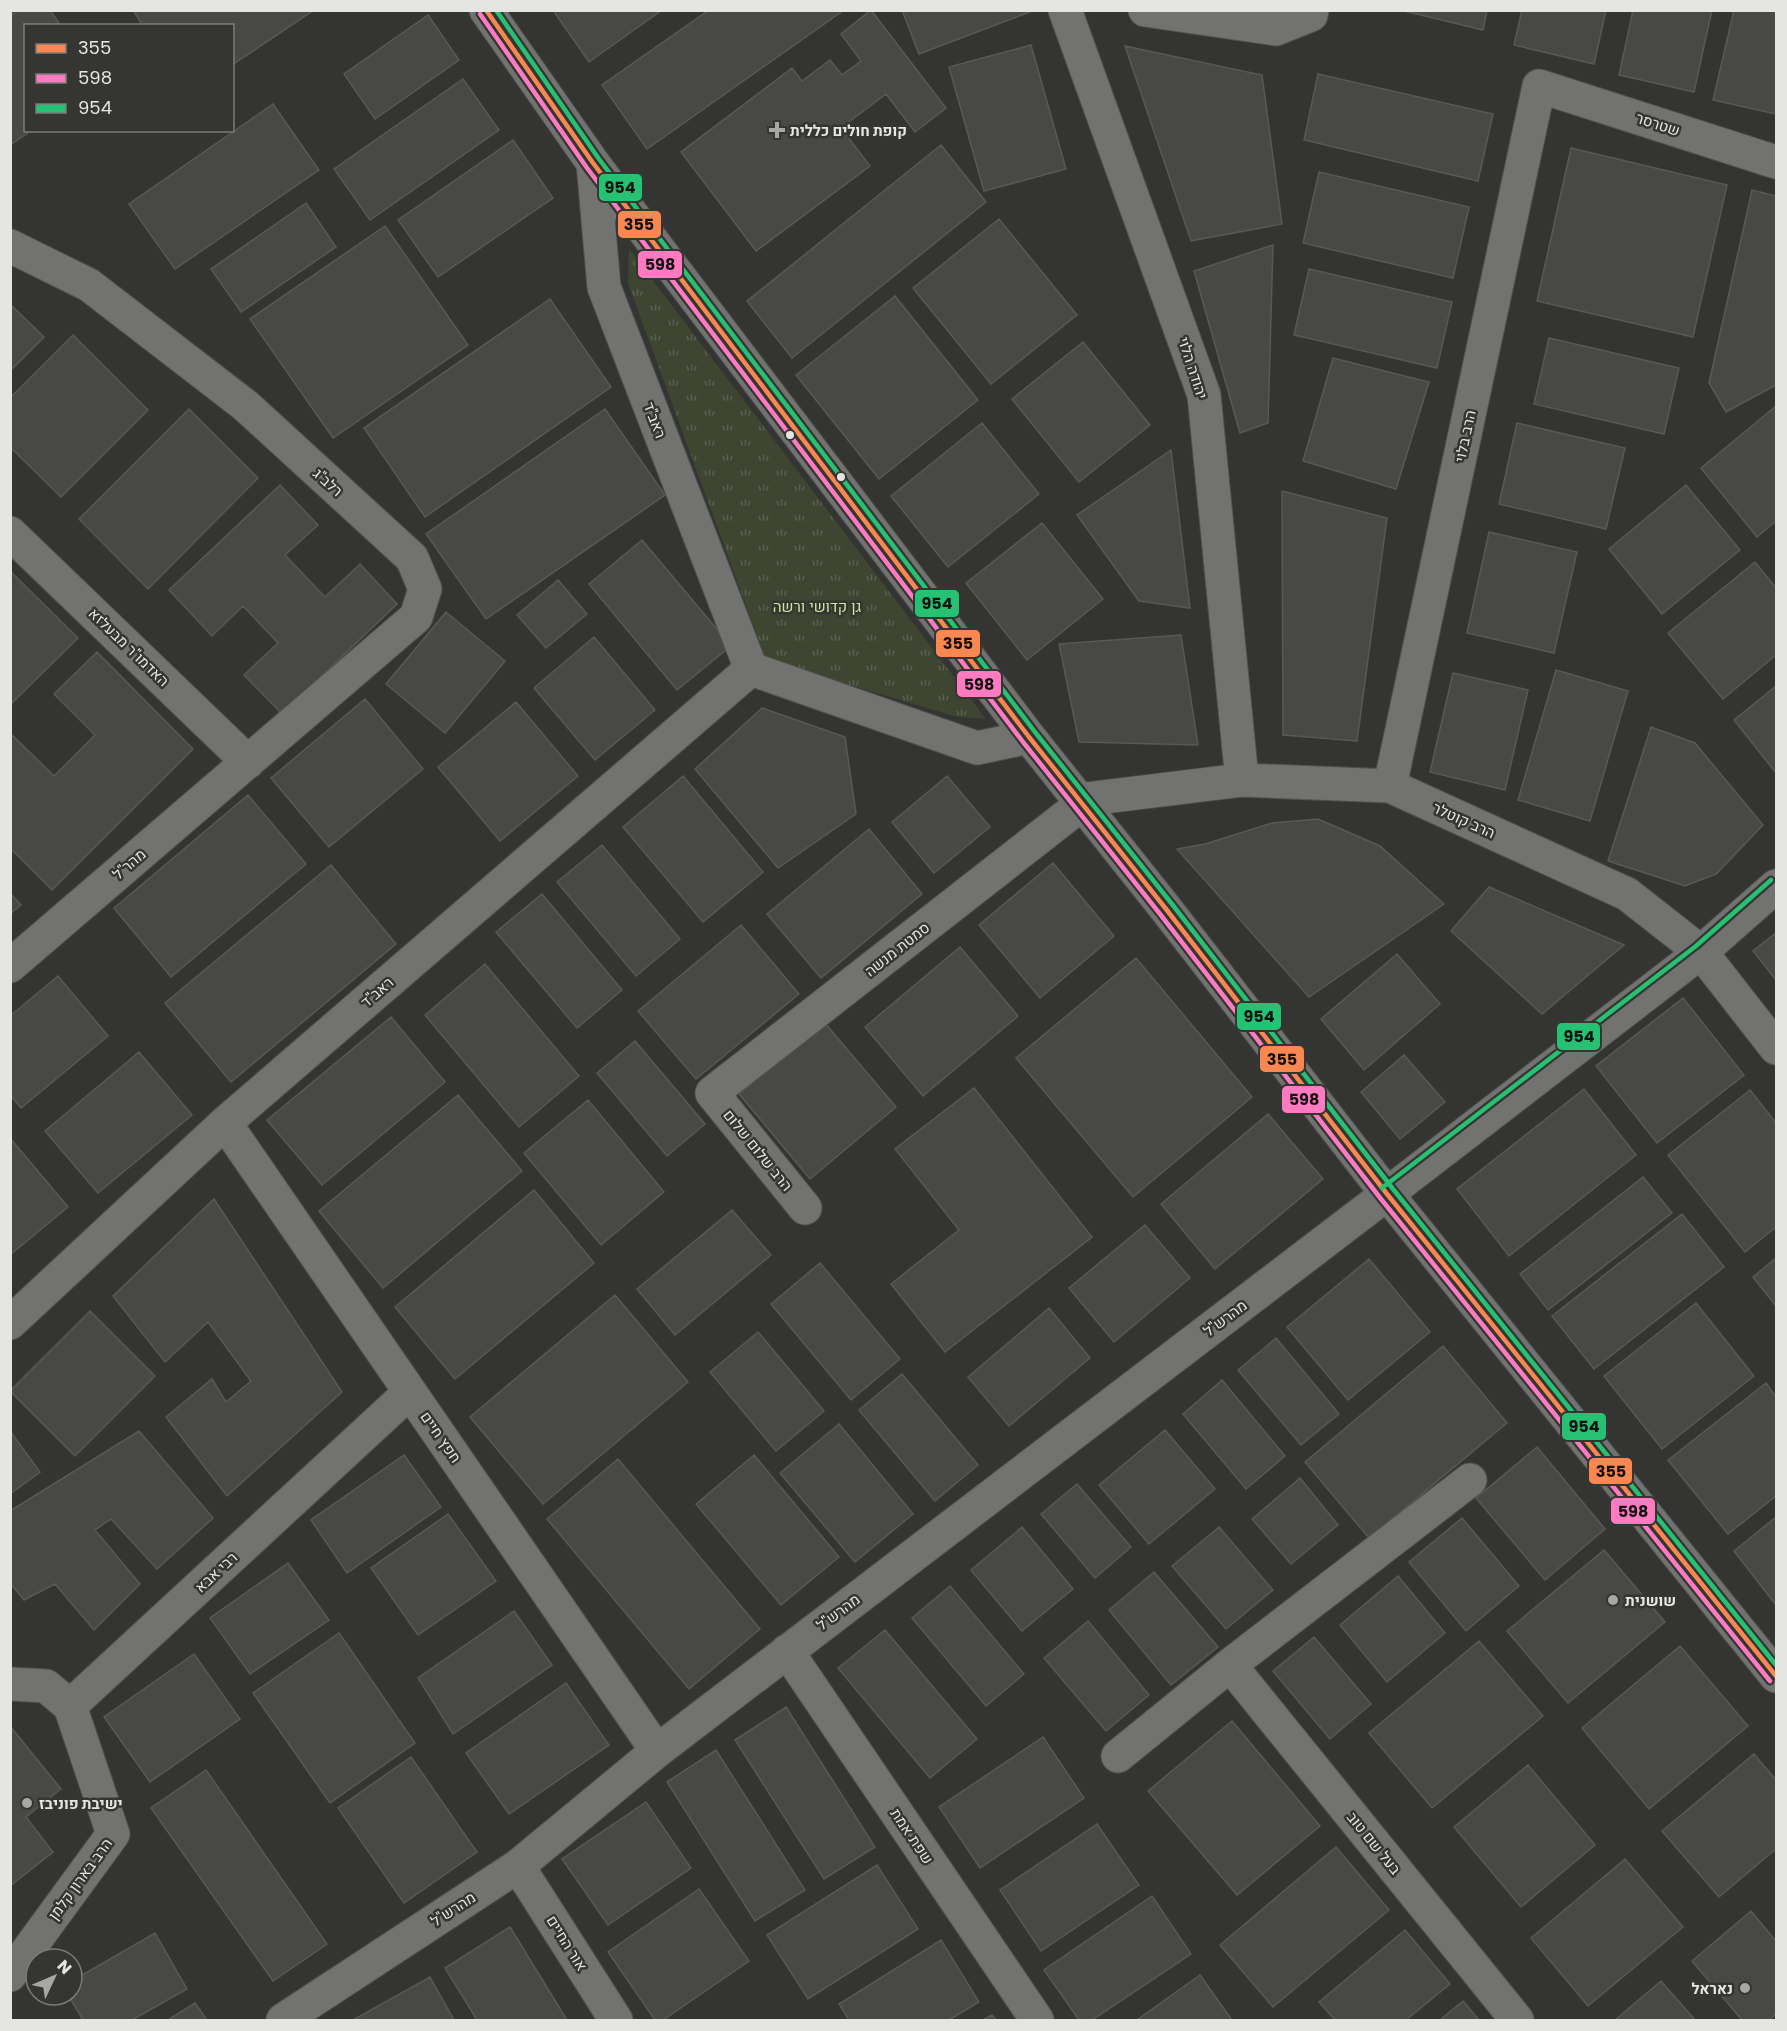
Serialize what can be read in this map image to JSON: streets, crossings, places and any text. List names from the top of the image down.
{
  "streets": {
    "street": [
      "שטרסר",
      "יהודה הלוי",
      "ראב\"ד",
      "הרב בלוי",
      "רלב\"ג",
      "האדמו\"ר מבעלזא",
      "הרב קוטלר",
      "מהר\"ל",
      "סמטת מנשה",
      "הרב שלום שלום",
      "מהרש\"ל",
      "חפץ חיים",
      "רבי אבא",
      "שפת אמת",
      "בעל שם טוב",
      "הרב בארון קלמן",
      "אור החיים"
    ]
  },
  "crossings": [
    ["שטרסר", "הרב בלוי"],
    ["יהודה הלוי", "הרב קוטלר"],
    ["ראב\"ד", "חפץ חיים"],
    ["הרב בלוי", "הרב קוטלר"],
    ["רלב\"ג", "האדמו\"ר מבעלזא"],
    ["רלב\"ג", "מהר\"ל"],
    ["האדמו\"ר מבעלזא", "מהר\"ל"],
    ["הרב קוטלר", "סמטת מנשה"],
    ["הרב קוטלר", "מהרש\"ל"],
    ["סמטת מנשה", "הרב שלום שלום"],
    ["מהרש\"ל", "חפץ חיים"],
    ["מהרש\"ל", "שפת אמת"],
    ["מהרש\"ל", "אור החיים"],
    ["חפץ חיים", "רבי אבא"],
    ["רבי אבא", "הרב בארון קלמן"]
  ],
  "parks": ["גן קדושי ורשה"],
  "places": {
    "health": ["קופת חולים כללית"],
    "other": ["שושנית", "ישיבת פוניבז", "נאראל"]
  },
  "lines": ["transit line 355", "transit line 954", "transit line 598"],
  "legend": ["355", "598", "954"],
  "north": "top right"
}
